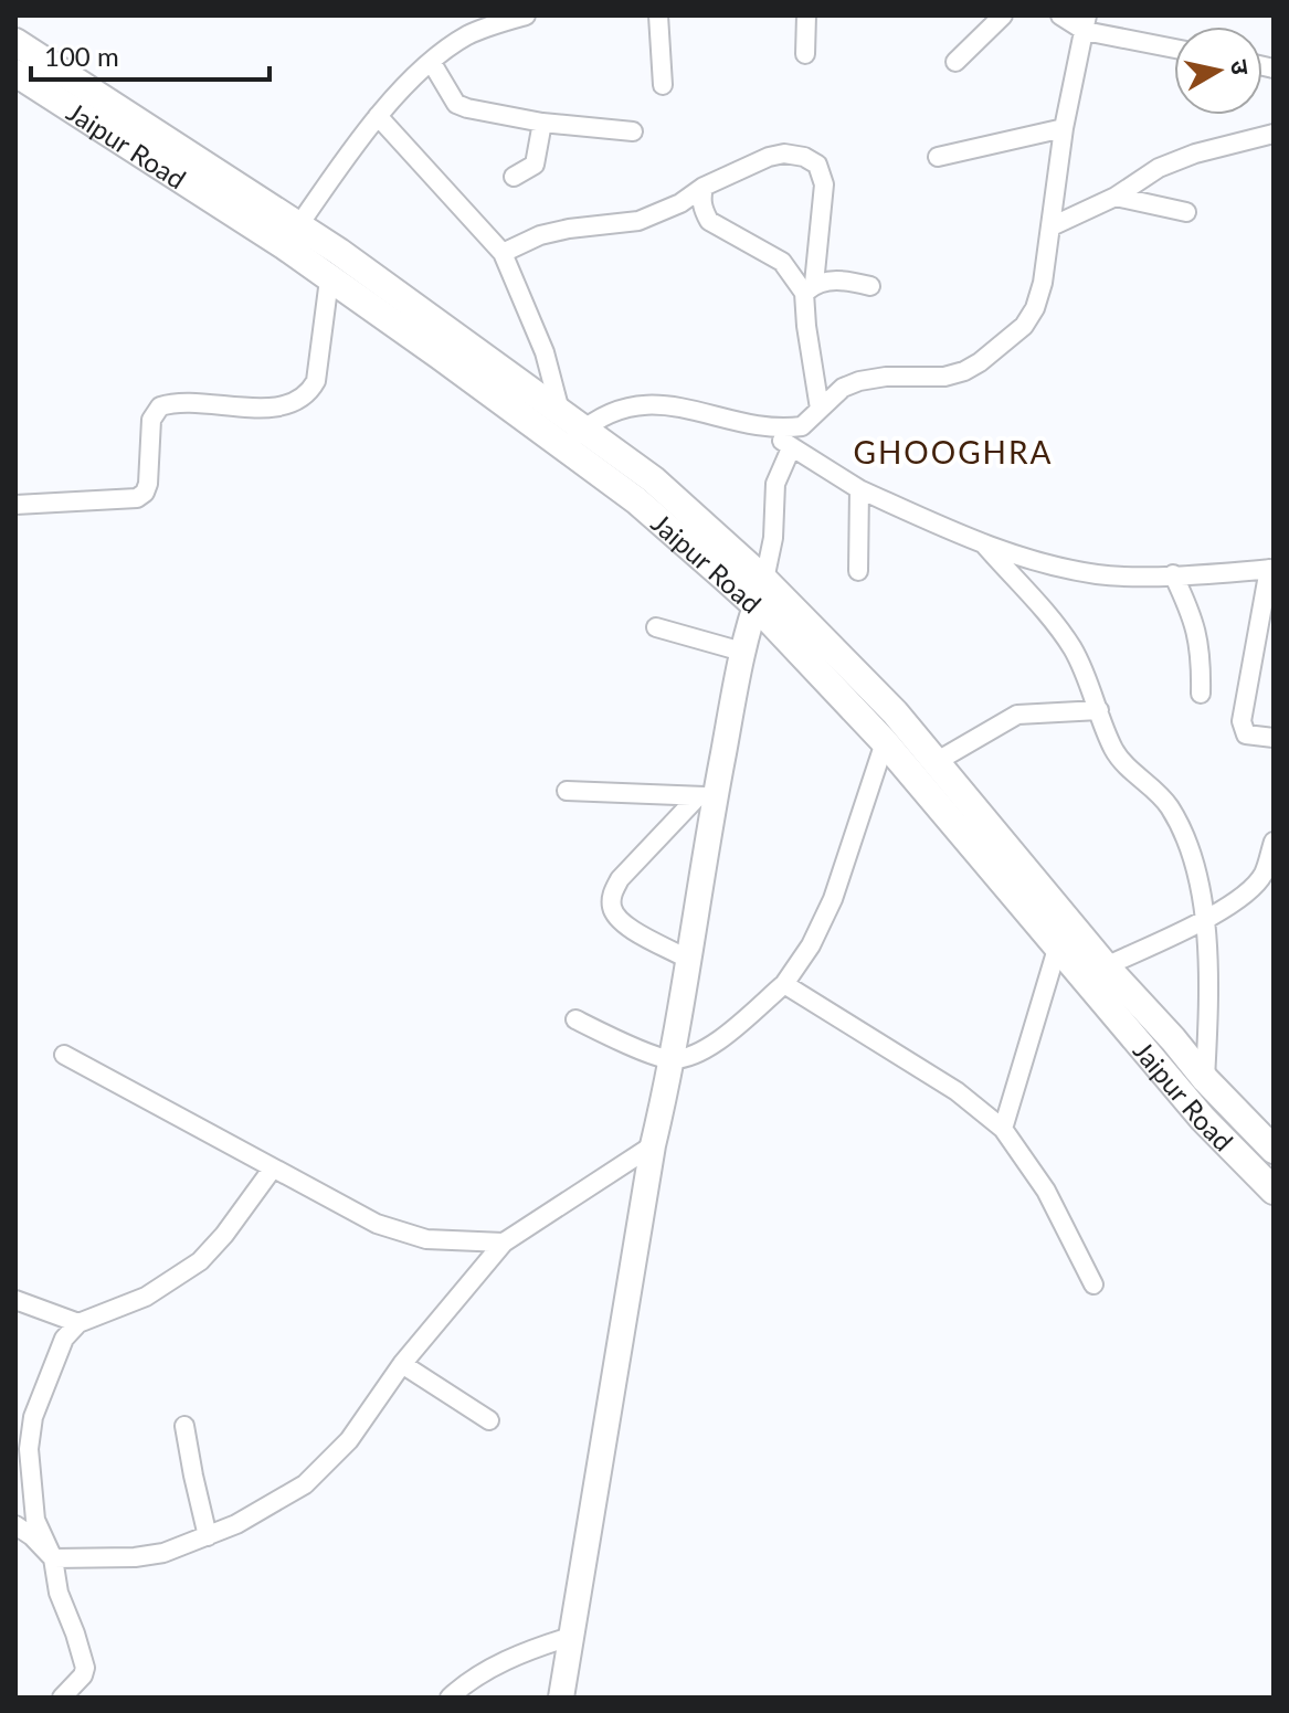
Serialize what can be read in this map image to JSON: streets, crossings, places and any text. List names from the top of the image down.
{
  "streets": {
    "main road": ["Jaipur Road"]
  },
  "districts": ["GHOOGHRA"],
  "scale_bar": "100 m",
  "north": "right"
}
